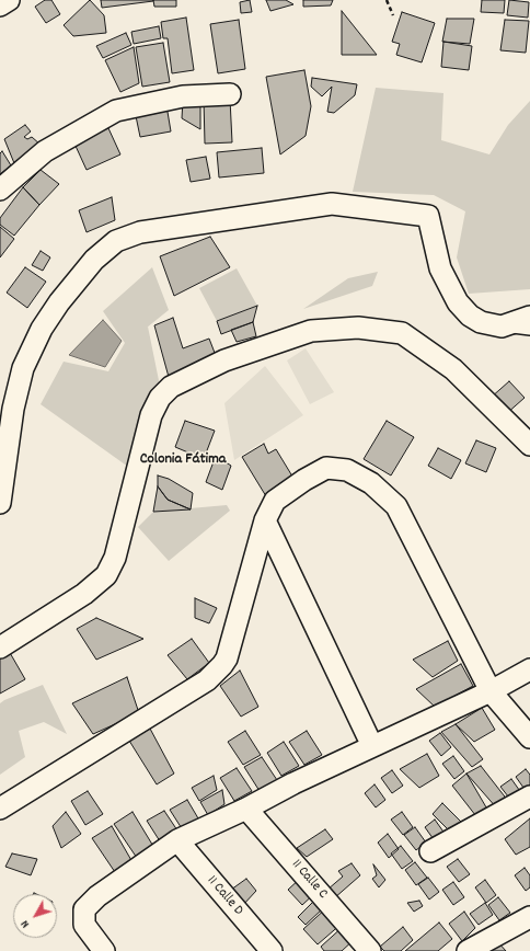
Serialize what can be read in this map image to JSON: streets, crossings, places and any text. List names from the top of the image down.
{
  "streets": {
    "street": ["11 Calle C", "11 Calle D"]
  },
  "districts": ["Colonia Fátima"],
  "north": "bottom left"
}
